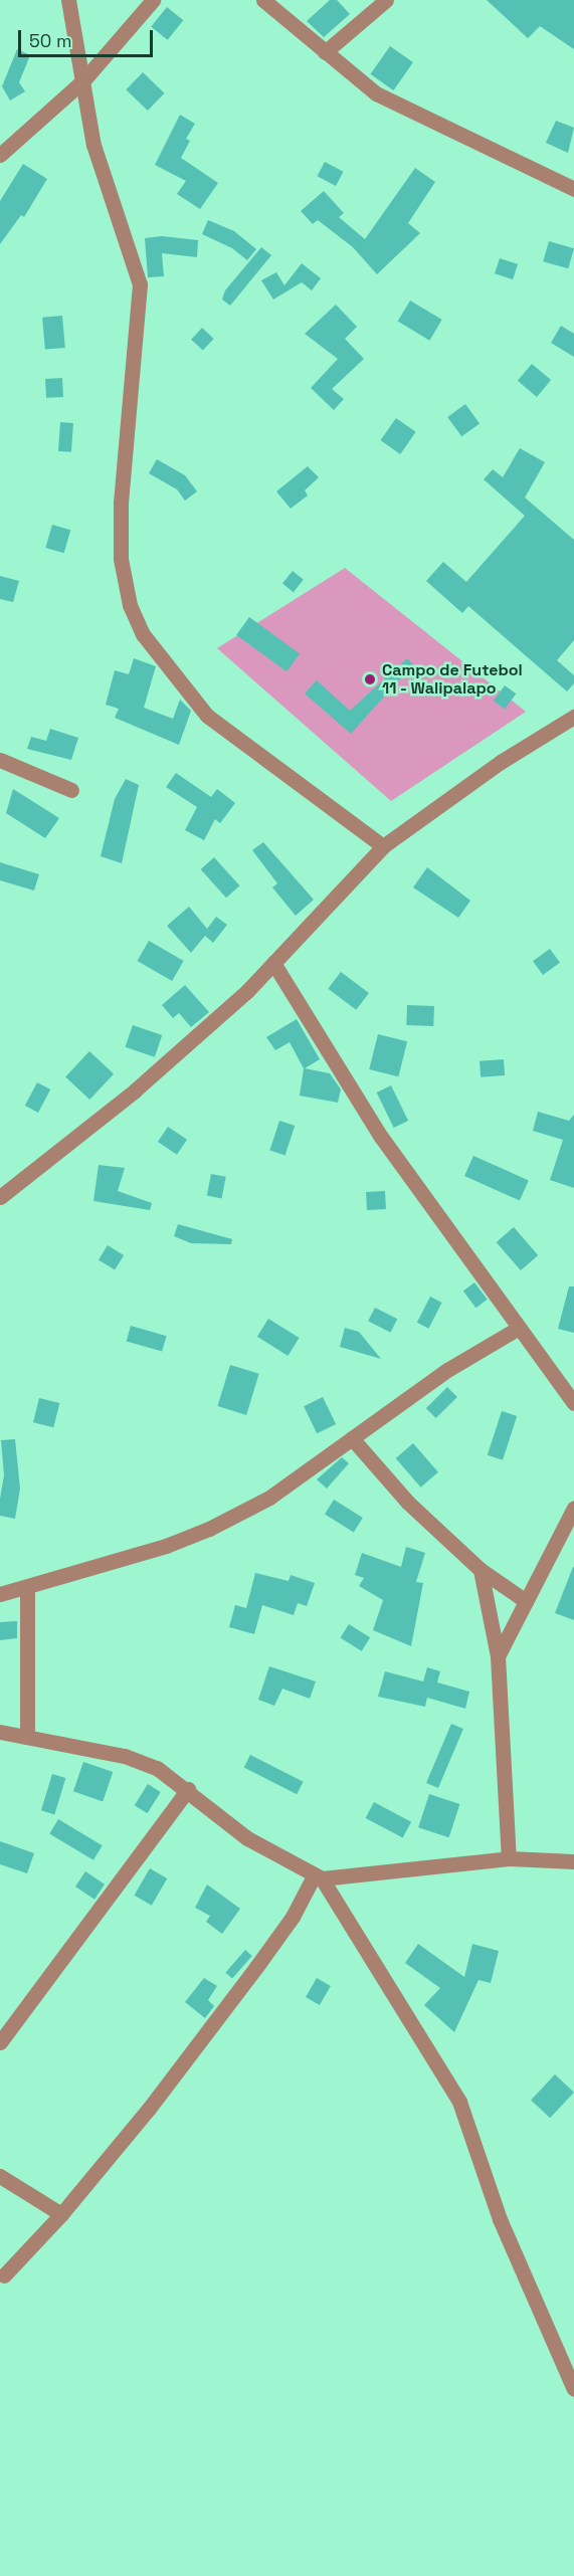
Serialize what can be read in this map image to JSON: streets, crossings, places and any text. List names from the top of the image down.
{
  "places": ["Campo de Futebol 11 - Walipalapo"],
  "scale_bar": "50 m"
}
